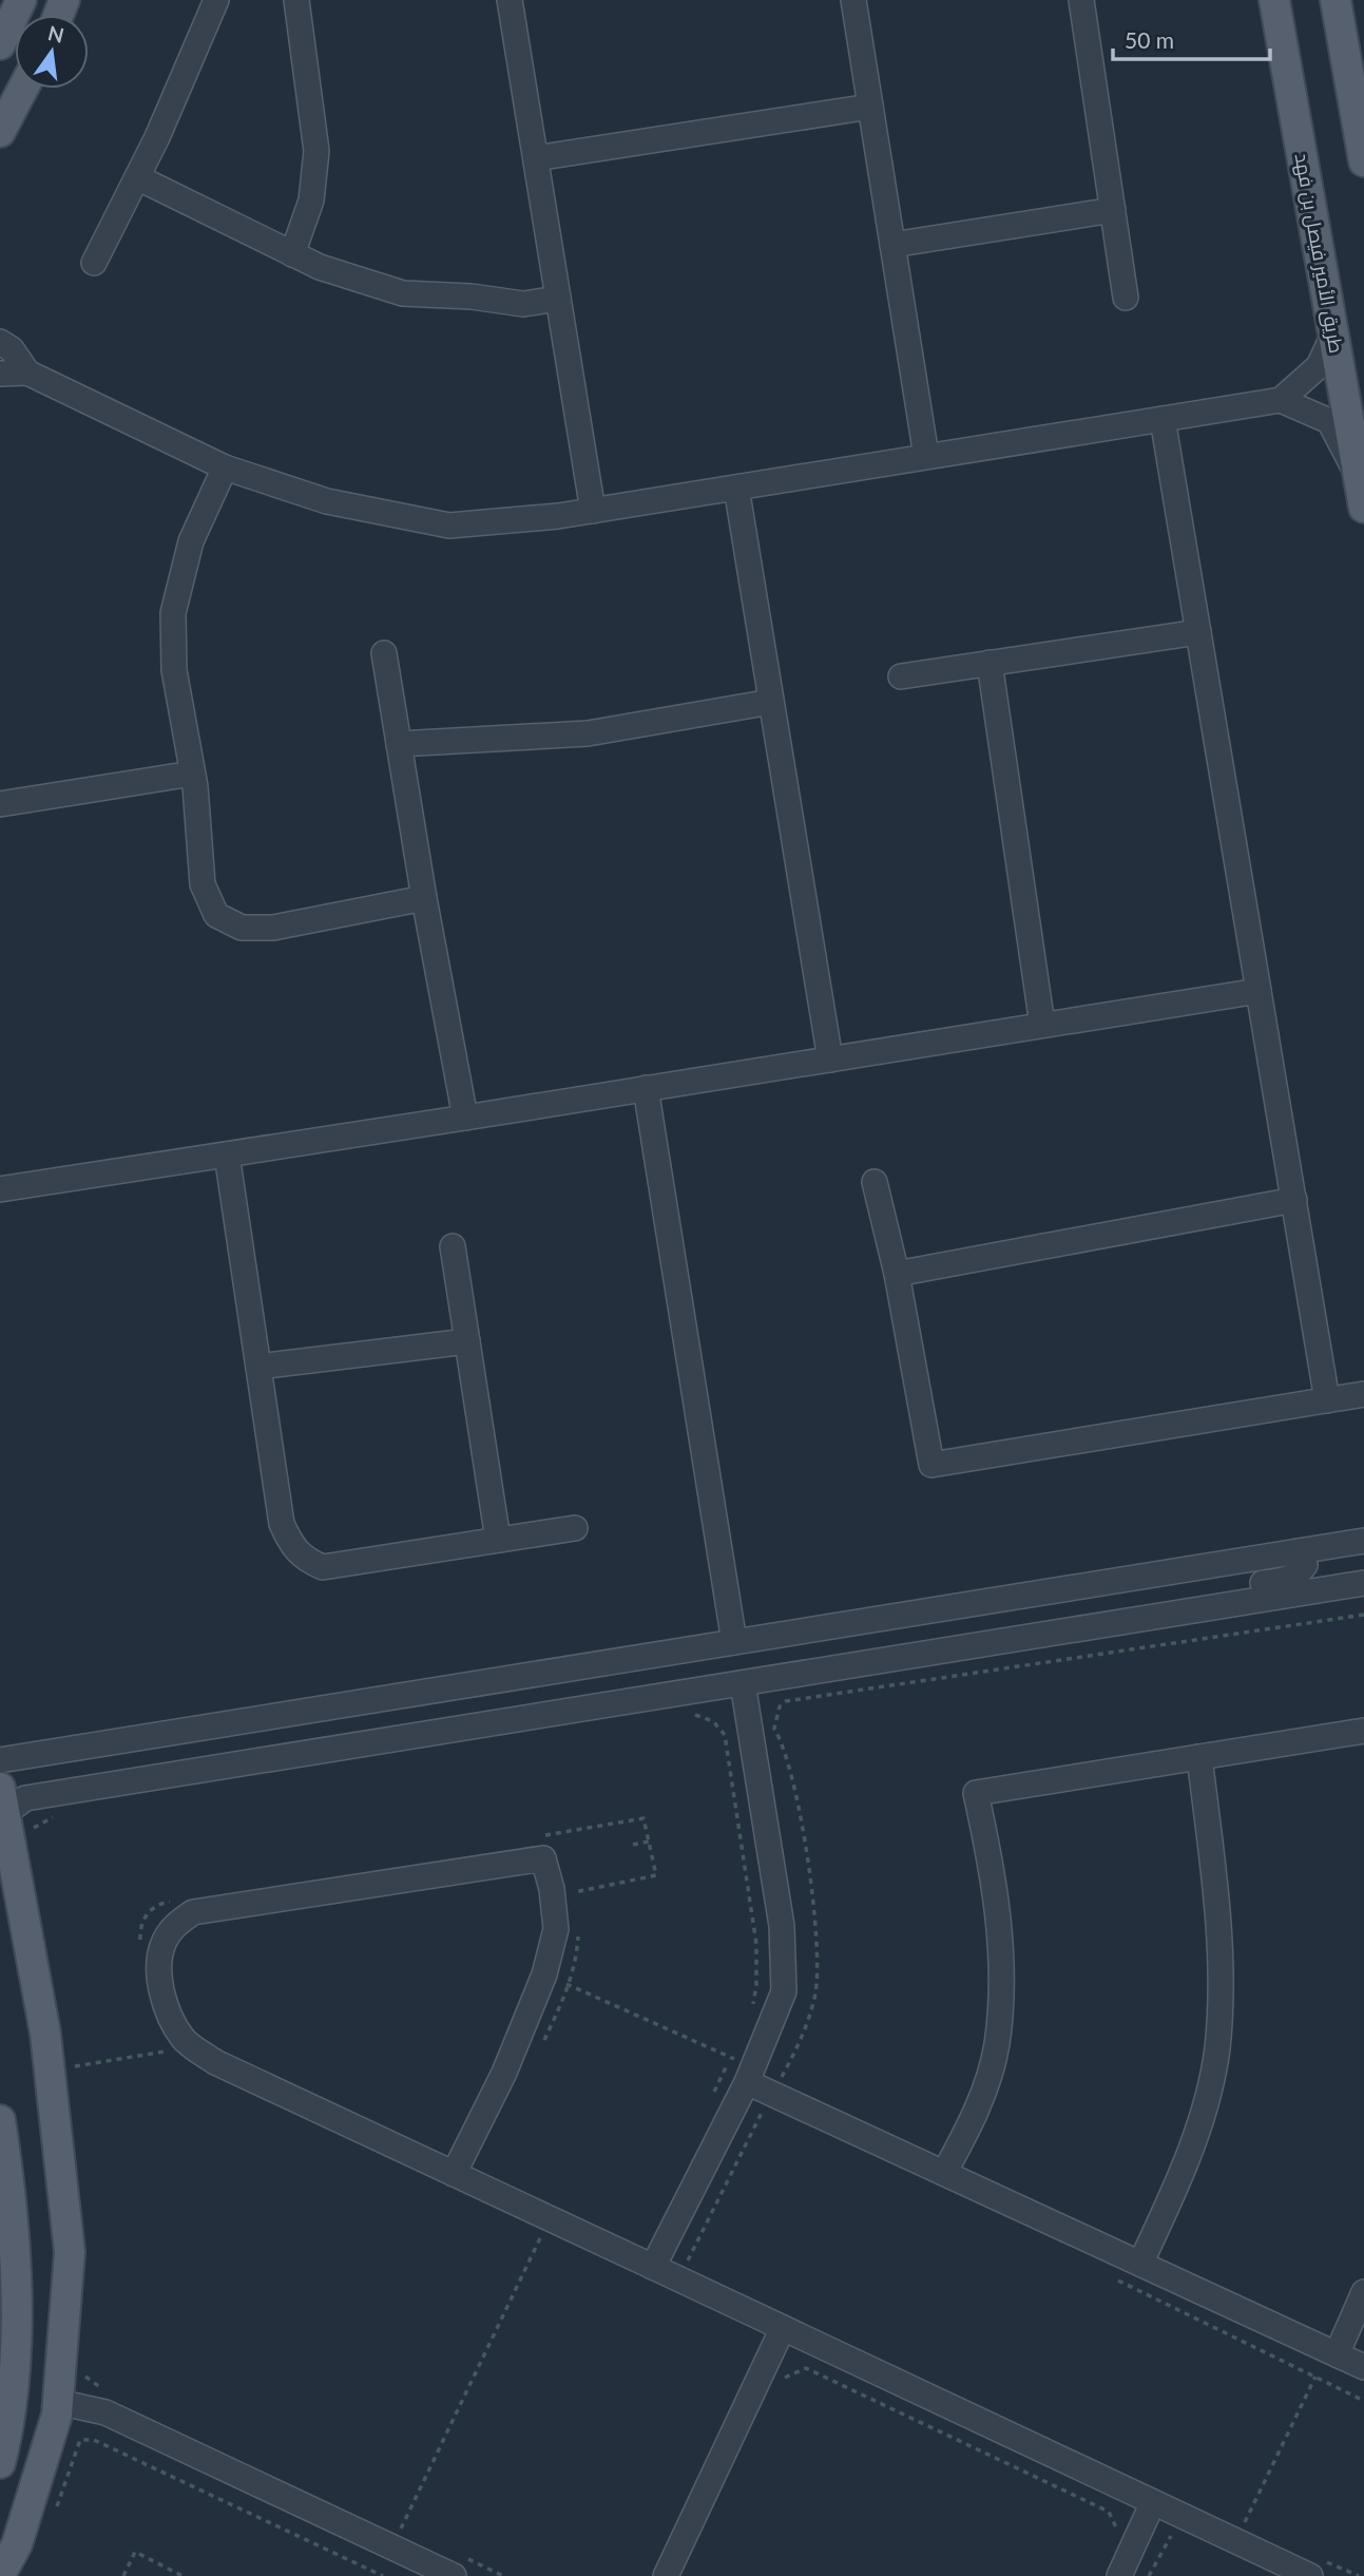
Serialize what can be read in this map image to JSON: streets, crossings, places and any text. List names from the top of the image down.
{
  "streets": {
    "main road": ["طريق الأمير فيصل بن فهد"]
  },
  "scale_bar": "50 m",
  "north": "top"
}
